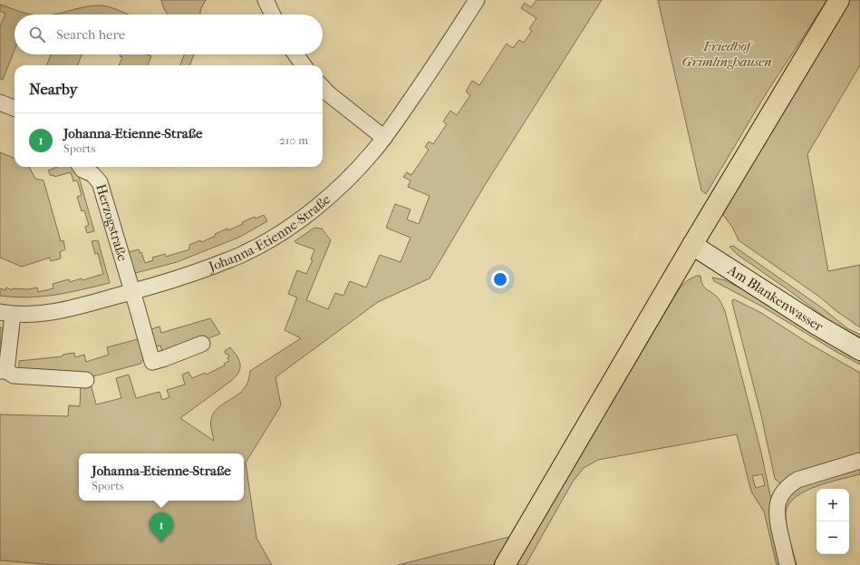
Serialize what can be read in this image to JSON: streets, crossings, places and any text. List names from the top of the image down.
{
  "streets": {
    "street": ["Herzogstraße", "Johanna-Etienne-Straße", "Am Blankenwasser"]
  },
  "crossings": [
    ["Herzogstraße", "Johanna-Etienne-Straße"]
  ],
  "parks": ["Friedhof Grimlinghausen"],
  "page": {
    "search": "Search here",
    "heading": "Nearby",
    "list": [
      {
        "mark": "1",
        "name": "Johanna-Etienne-Straße",
        "note": "Sports",
        "value": "210 m"
      }
    ],
    "popup": ["Johanna-Etienne-Straße", "Sports"],
    "map_buttons": ["+", "−"],
    "pins": "1"
  }
}
